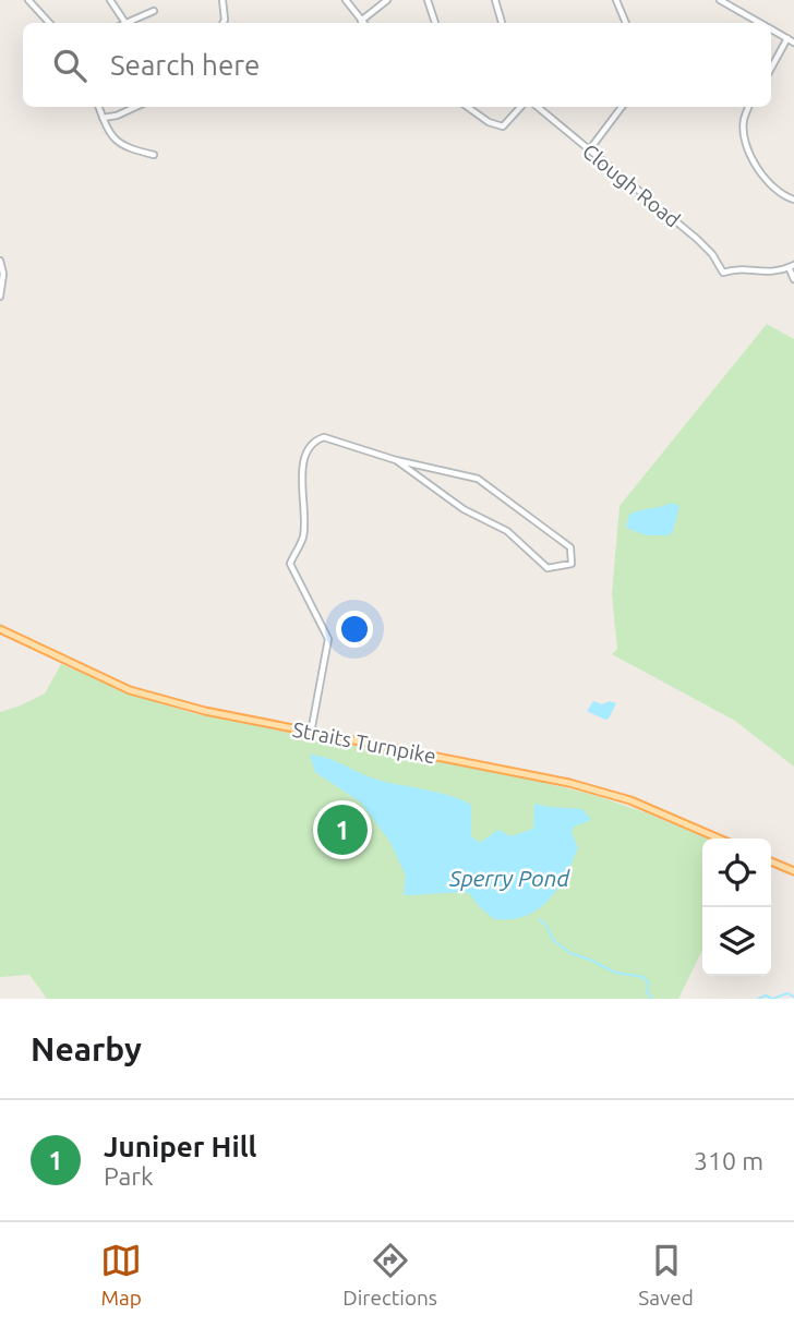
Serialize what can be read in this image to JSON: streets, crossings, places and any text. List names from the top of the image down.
{
  "streets": {
    "main road": ["Straits Turnpike"],
    "street": ["Clough Road"]
  },
  "water": ["Sperry Pond"],
  "page": {
    "search": "Search here",
    "pins": "1",
    "heading": "Nearby",
    "list": [
      {
        "mark": "1",
        "name": "Juniper Hill",
        "note": "Park",
        "value": "310 m"
      }
    ],
    "nav": ["Map", "Directions", "Saved"]
  }
}
